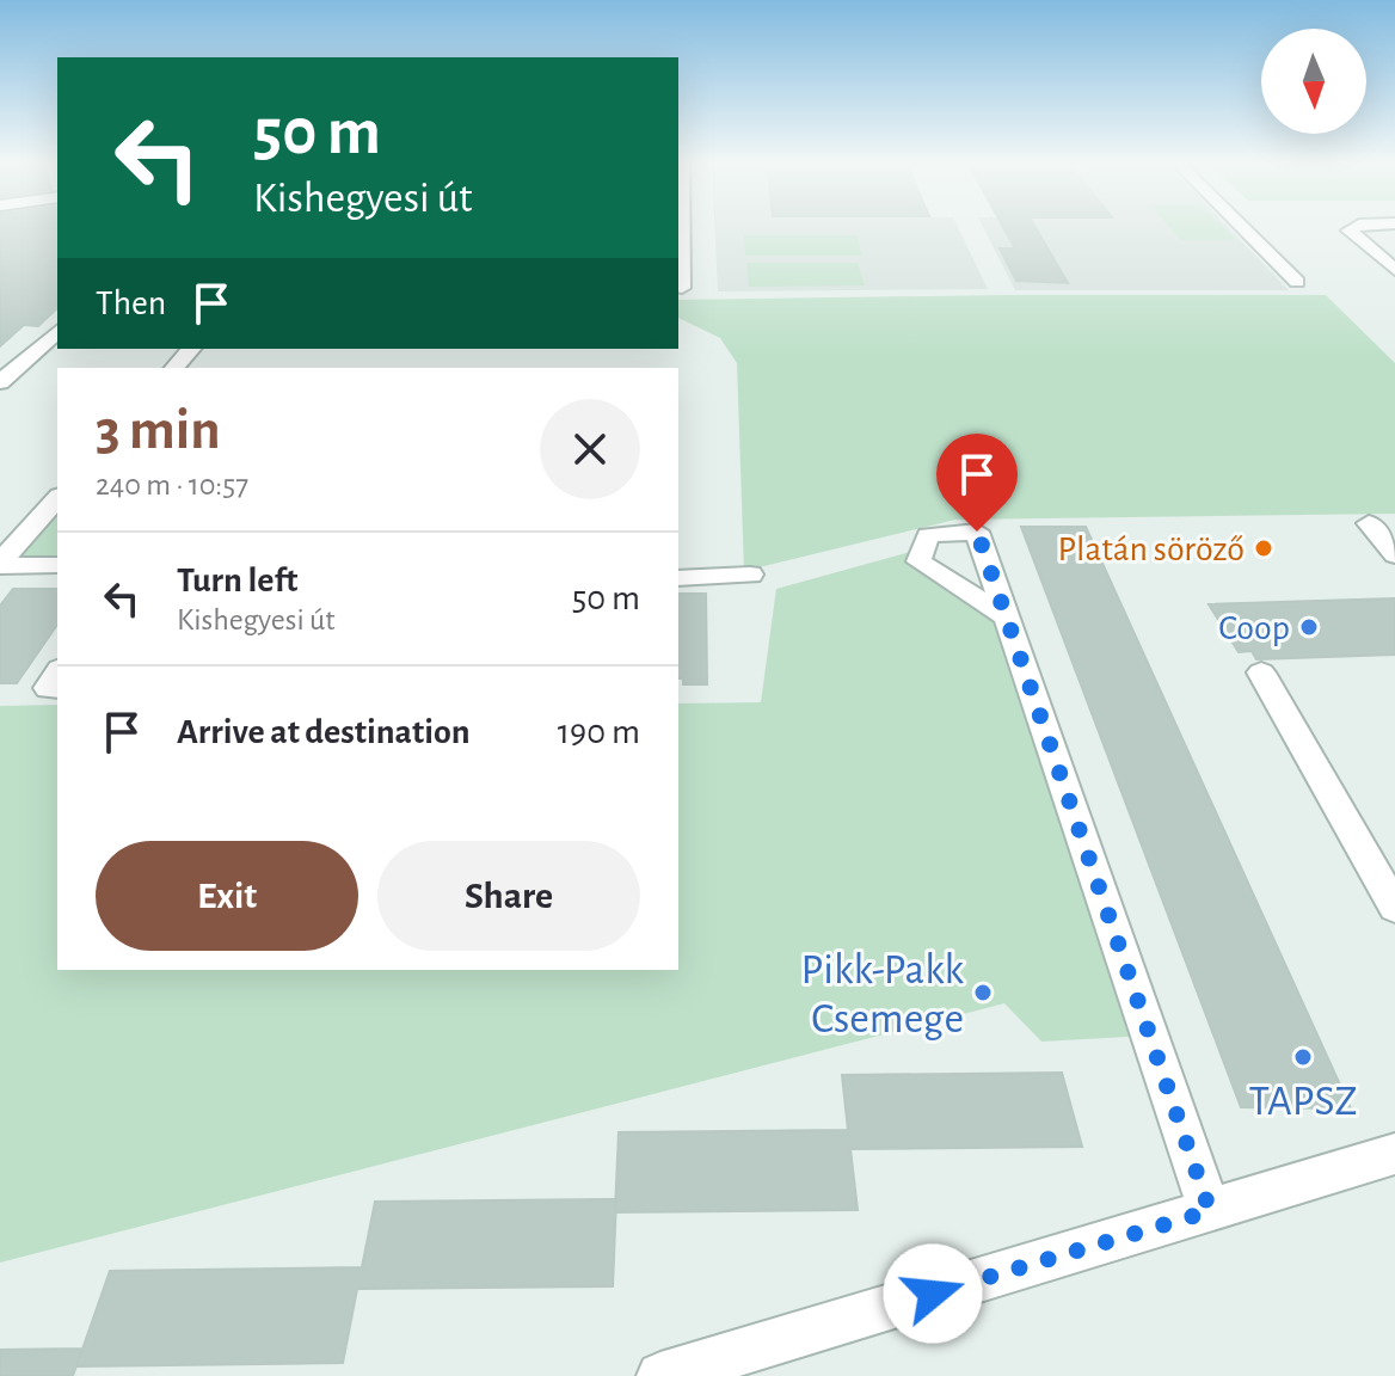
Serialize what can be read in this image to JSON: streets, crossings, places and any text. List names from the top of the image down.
{
  "places": [
    "Platán söröző",
    "Coop",
    "Pikk-Pakk Csemege",
    "TAPSZ"
  ],
  "north": "bottom",
  "page": {
    "turn": ["50 m", "Kishegyesi út"],
    "then": "Then",
    "heading": ["3 min", "240 m · 10:57"],
    "list": [
      {
        "name": "Turn left",
        "note": "Kishegyesi út",
        "value": "50 m"
      },
      {
        "name": "Arrive at destination",
        "value": "190 m"
      }
    ],
    "buttons": ["Exit", "Share"]
  }
}
